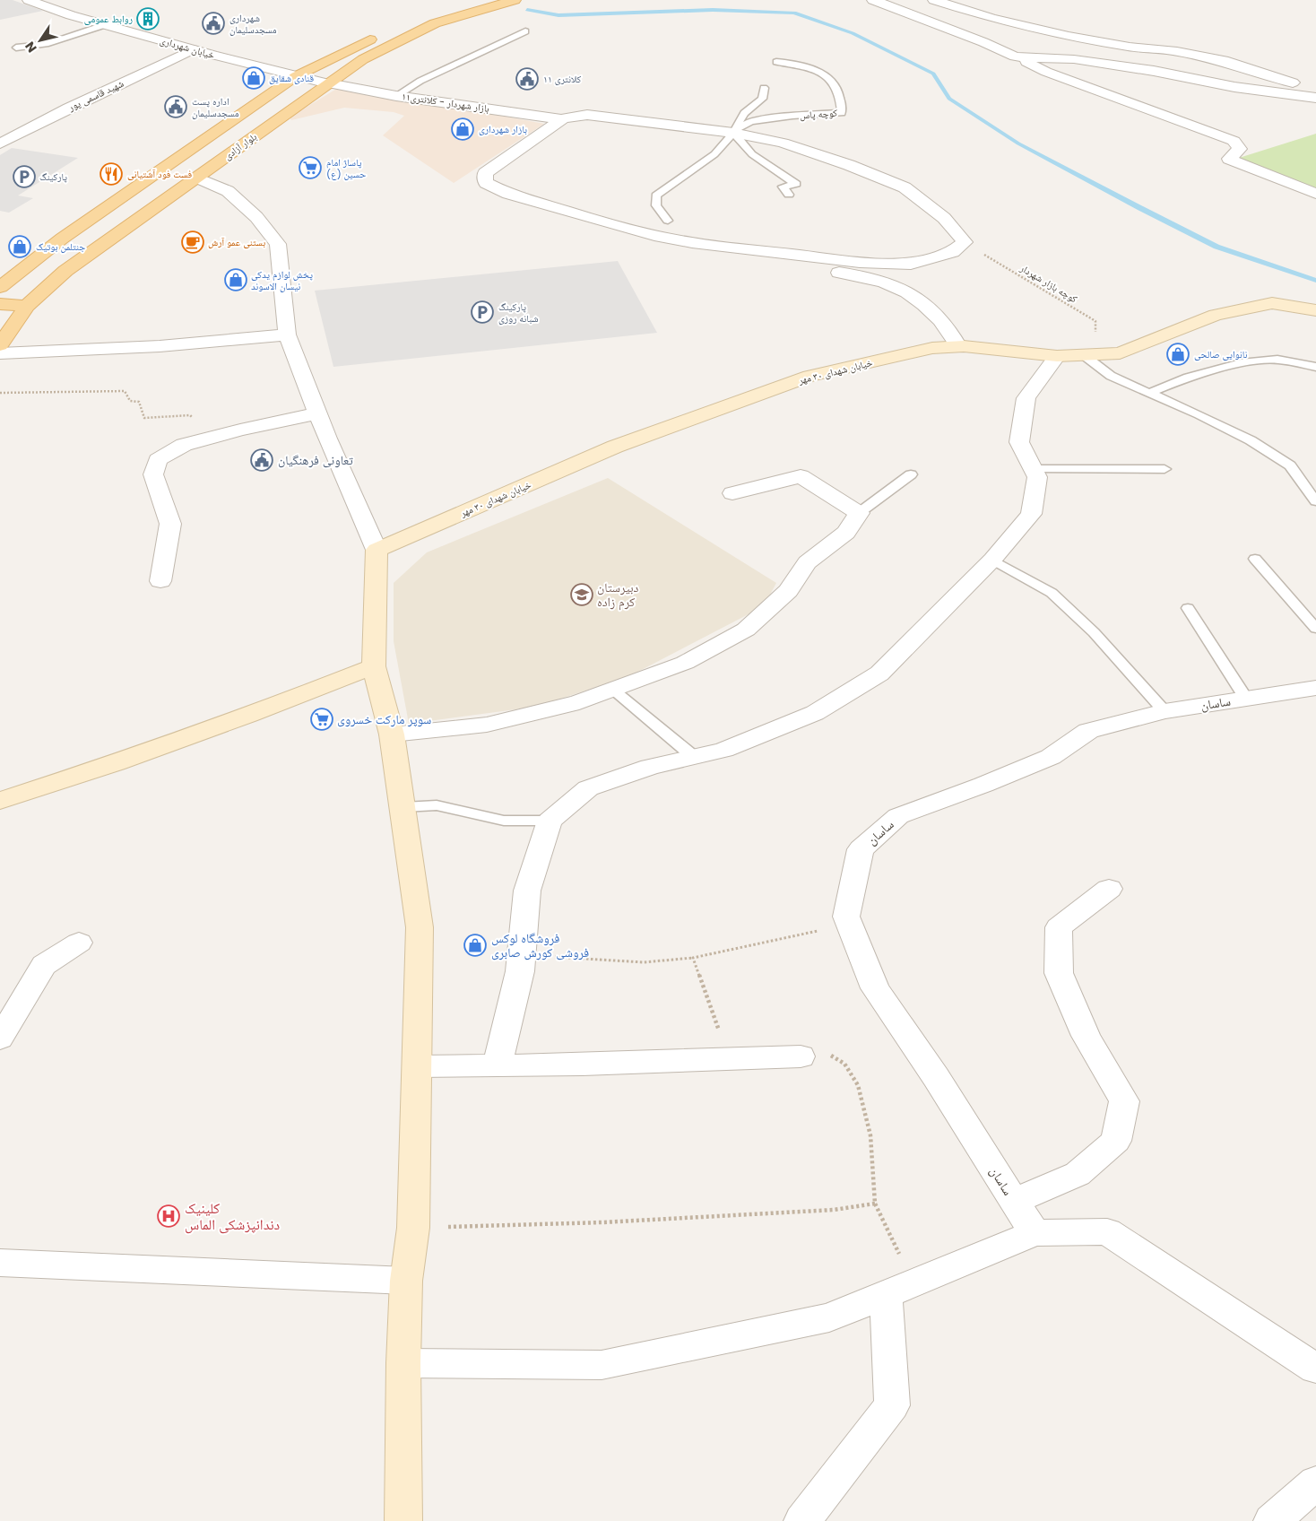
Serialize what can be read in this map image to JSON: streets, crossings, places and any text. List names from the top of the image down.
{
  "streets": {
    "main road": ["بلوار آزادی", "خیابان شهدای ۳۰ مهر"],
    "street": [
      "خیابان شهرداری",
      "شهید قاسمی پور",
      "بازار شهردار - کلانتری۱۱",
      "ساسان"
    ],
    "lane": ["کوچه پاس"],
    "path": ["کوچه بازار شهردار"]
  },
  "crossings": [
    ["خیابان شهرداری", "شهید قاسمی پور"],
    ["خیابان شهرداری", "بازار شهردار - کلانتری۱۱"],
    ["خیابان شهرداری", "بلوار آزادی"],
    ["بازار شهردار - کلانتری۱۱", "بلوار آزادی"],
    ["کوچه بازار شهردار", "خیابان شهدای ۳۰ مهر"]
  ],
  "places": {
    "building": ["روابط عمومی"],
    "public building": [
      "شهرداری مسجدسلیمان",
      "کلانتری ۱۱",
      "اداره پست مسجدسلیمان",
      "تعاونی فرهنگیان"
    ],
    "shop": [
      "قنادی شقایق",
      "بازار شهرداری",
      "جنتلمن بوتیک",
      "پخش لوازم یدکی نیسان الاسوند",
      "نانوایی صالحی",
      "فروشگاه لوکس فروشی کورش صابری"
    ],
    "supermarket": ["پاساژ امام حسین (ع)", "سوپر مارکت خسروی"],
    "restaurant": ["فست فود آشتیانی"],
    "parking": ["پارکینگ", "پارکینگ شبانه روزی"],
    "cafe": ["بستنی عمو آرش"],
    "school or university": ["دبیرستان کرم زاده"],
    "hospital": ["کلینیک دندانپزشکی الماس"]
  },
  "north": "bottom left"
}
